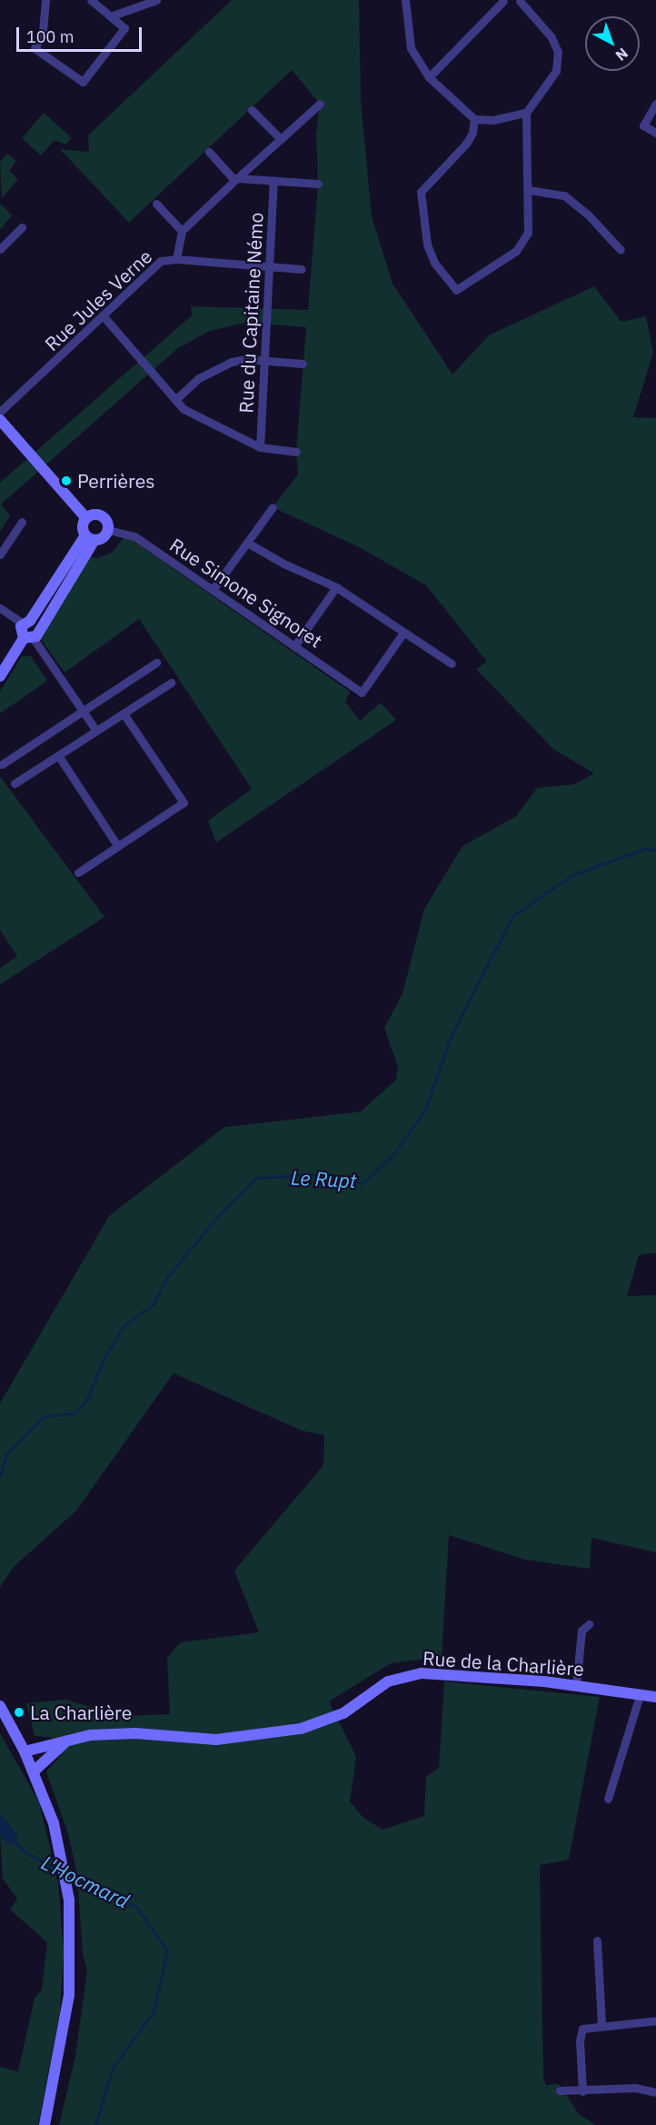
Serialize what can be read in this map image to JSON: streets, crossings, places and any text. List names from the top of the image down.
{
  "streets": {
    "street": [
      "Rue Jules Verne",
      "Rue du Capitaine Némo",
      "Rue Simone Signoret",
      "Rue de la Charlière"
    ]
  },
  "crossings": [
    ["Rue Jules Verne", "Rue du Capitaine Némo"]
  ],
  "water": ["Le Rupt", "L'Hocmard"],
  "places": ["Perrières", "La Charlière"],
  "scale_bar": "100 m",
  "north": "bottom right"
}
